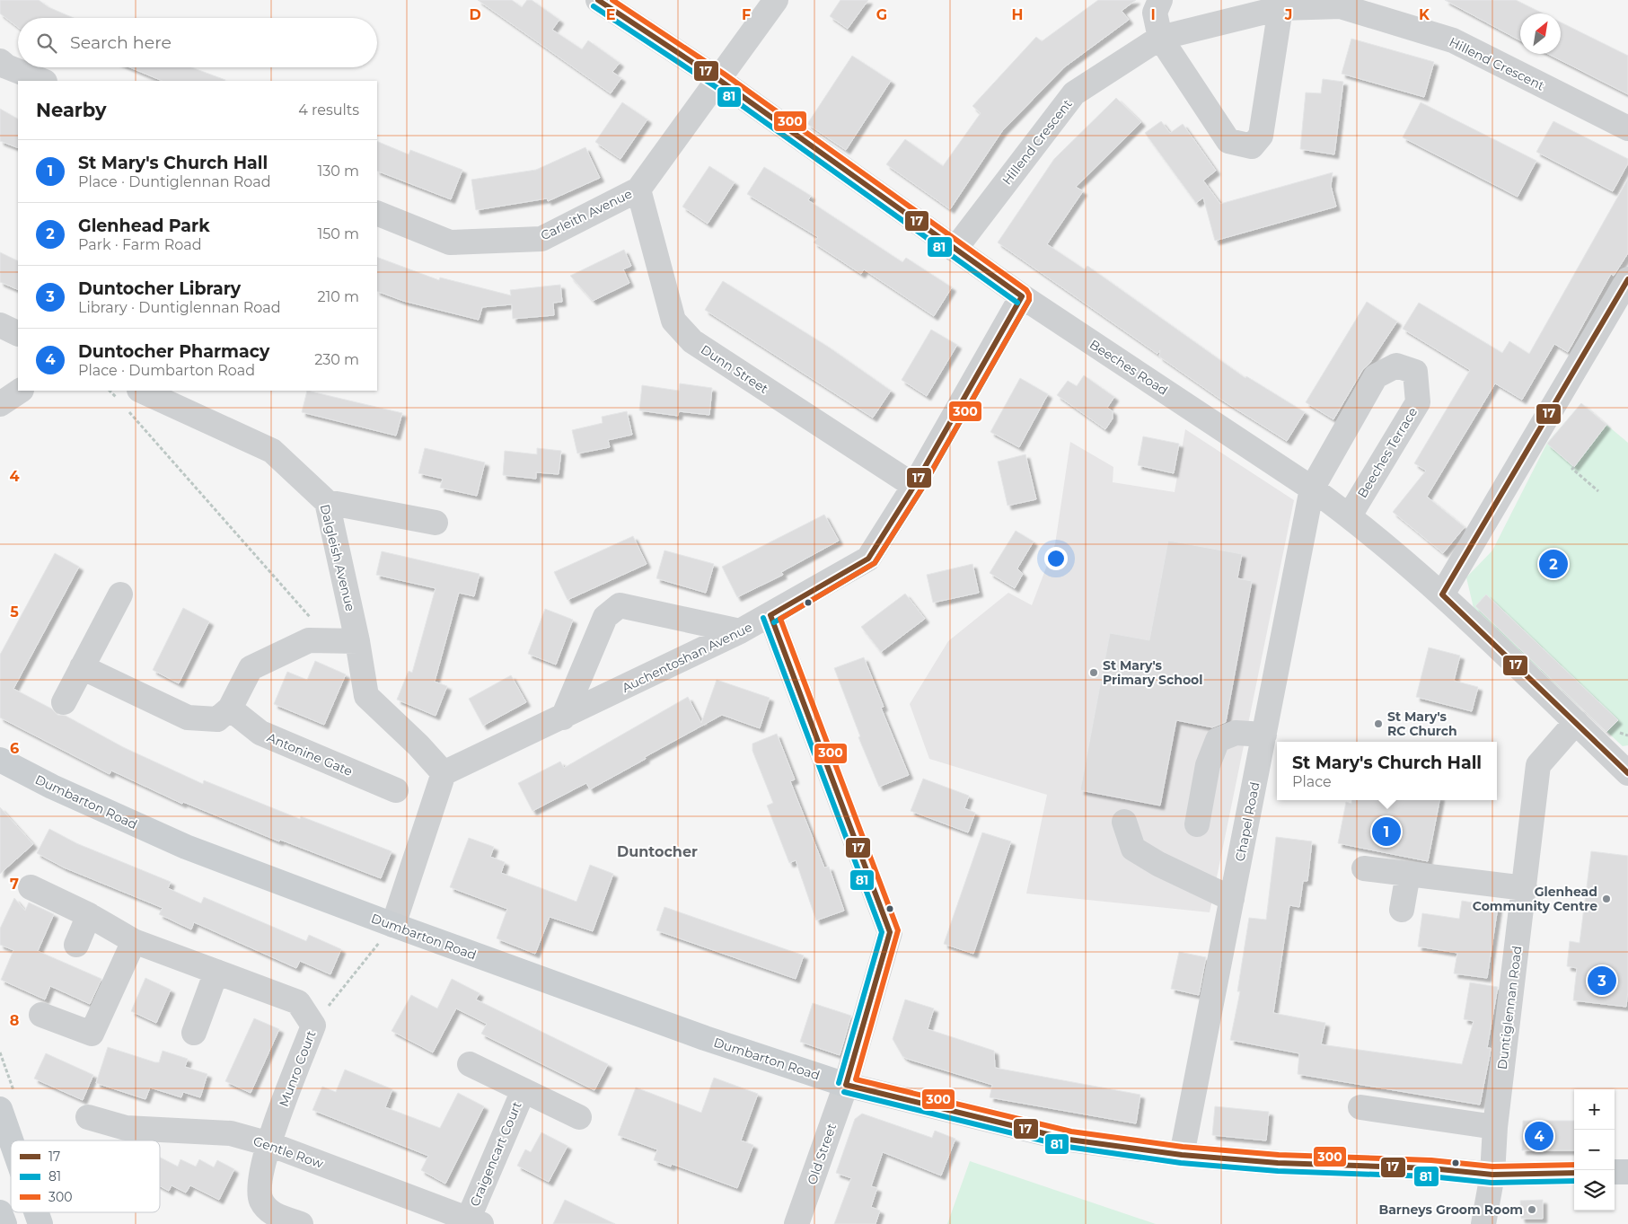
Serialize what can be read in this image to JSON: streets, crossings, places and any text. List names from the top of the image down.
{
  "streets": {
    "main road": ["Dumbarton Road"],
    "street": [
      "Hillend Crescent",
      "Carleith Avenue",
      "Beeches Road",
      "Dunn Street",
      "Beeches Terrace",
      "Dalgleish Avenue",
      "Auchentoshan Avenue",
      "Antonine Gate",
      "Chapel Road",
      "Duntiglennan Road",
      "Munro Court",
      "Gentle Row",
      "Craigencart Court",
      "Old Street"
    ]
  },
  "crossings": [
    ["Hillend Crescent", "Beeches Road"],
    ["Carleith Avenue", "Beeches Road"],
    ["Carleith Avenue", "Dunn Street"],
    ["Beeches Road", "Beeches Terrace"],
    ["Beeches Road", "Auchentoshan Avenue"],
    ["Beeches Road", "Chapel Road"],
    ["Beeches Road", "Duntiglennan Road"],
    ["Dunn Street", "Auchentoshan Avenue"],
    ["Beeches Terrace", "Chapel Road"],
    ["Dalgleish Avenue", "Auchentoshan Avenue"],
    ["Auchentoshan Avenue", "Old Street"],
    ["Dumbarton Road", "Chapel Road"],
    ["Dumbarton Road", "Duntiglennan Road"],
    ["Dumbarton Road", "Old Street"],
    ["Munro Court", "Gentle Row"],
    ["Gentle Row", "Craigencart Court"]
  ],
  "districts": ["Duntocher"],
  "places": [
    "St Mary's Primary School",
    "St Mary's RC Church",
    "Glenhead Community Centre",
    "Barneys Groom Room"
  ],
  "lines": ["transit line 17", "transit line 300", "transit line 81"],
  "legend": ["17", "81", "300"],
  "north": "top right",
  "page": {
    "search": "Search here",
    "heading": ["Nearby", "4 results"],
    "list": [
      {
        "mark": "1",
        "name": "St Mary's Church Hall",
        "note": "Place · Duntiglennan Road",
        "value": "130 m"
      },
      {
        "mark": "2",
        "name": "Glenhead Park",
        "note": "Park · Farm Road",
        "value": "150 m"
      },
      {
        "mark": "3",
        "name": "Duntocher Library",
        "note": "Library · Duntiglennan Road",
        "value": "210 m"
      },
      {
        "mark": "4",
        "name": "Duntocher Pharmacy",
        "note": "Place · Dumbarton Road",
        "value": "230 m"
      }
    ],
    "pins": [
      "2",
      "1",
      "3",
      "4"
    ],
    "popup": ["St Mary's Church Hall", "Place"],
    "map_buttons": ["+", "−"]
  },
  "grid": {
    "columns": [
      "D",
      "E",
      "F",
      "G",
      "H",
      "I",
      "J",
      "K"
    ],
    "rows": [
      "4",
      "5",
      "6",
      "7",
      "8"
    ]
  }
}
